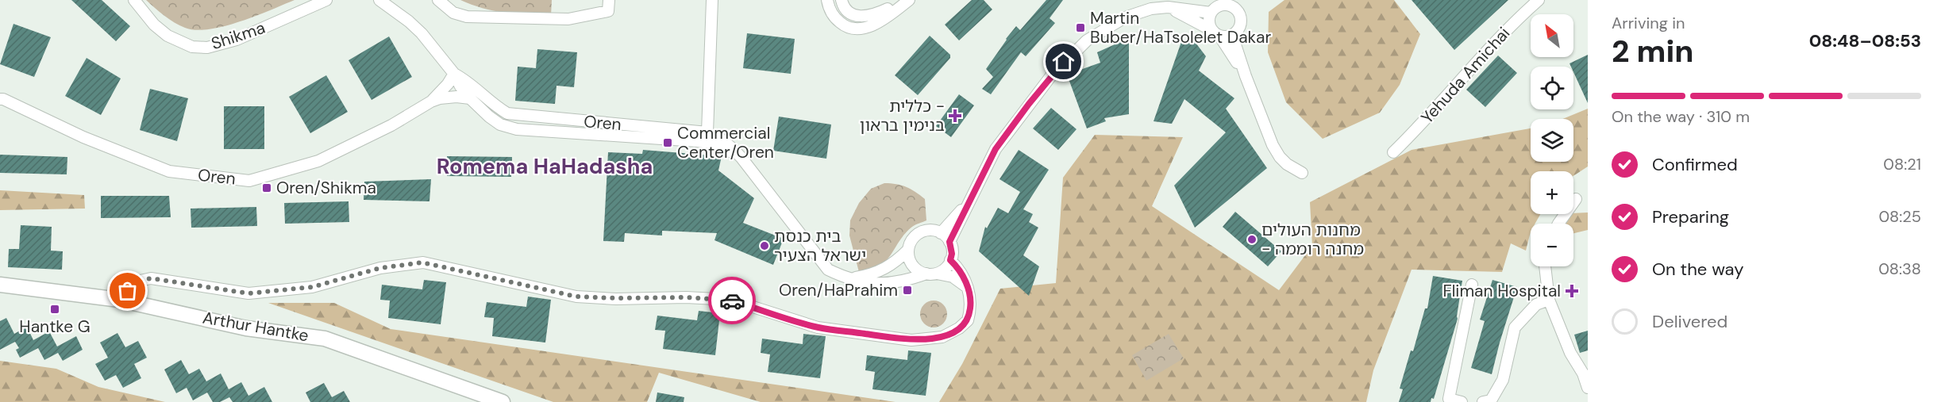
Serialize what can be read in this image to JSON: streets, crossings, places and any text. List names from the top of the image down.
{
  "streets": {
    "street": [
      "Shikma",
      "Yehuda Amichai",
      "Oren",
      "Arthur Hantke"
    ]
  },
  "districts": ["Romema HaHadasha"],
  "places": {
    "transit": [
      "Martin Buber/HaTsolelet Dakar",
      "Commercial Center/Oren",
      "Oren/Shikma",
      "Oren/HaPrahim",
      "Hantke G"
    ],
    "health": ["כללית - בנימין בראון", "Fliman Hospital"],
    "other": ["מחנות העולים - מחנה רוממה", "בית כנסת ישראל הצעיר"]
  },
  "north": "top left",
  "page": {
    "heading": ["2 min", "Arriving in", "08:48–08:53"],
    "map_buttons": ["+", "−"],
    "bar": "On the way · 310 m",
    "list": [
      ["Confirmed", "08:21"],
      ["Preparing", "08:25"],
      ["On the way", "08:38"],
      "Delivered"
    ]
  }
}
